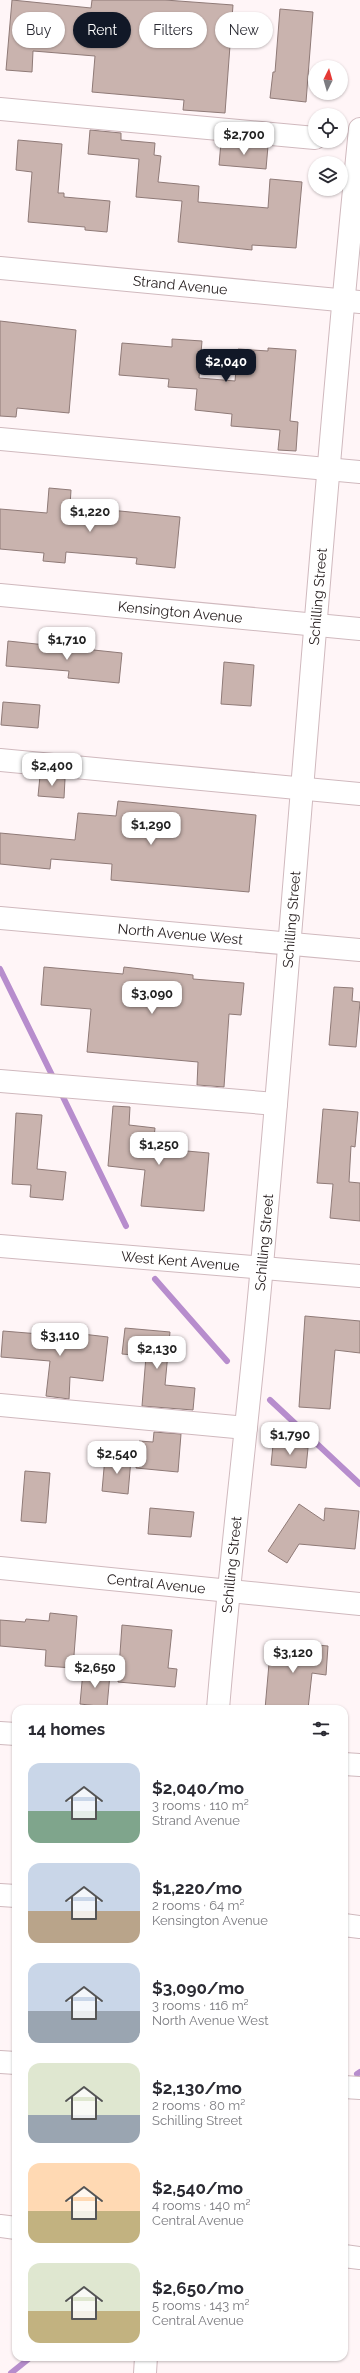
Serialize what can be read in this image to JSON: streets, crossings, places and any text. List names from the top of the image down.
{
  "streets": {
    "street": [
      "Strand Avenue",
      "Schilling Street",
      "Kensington Avenue",
      "North Avenue West",
      "West Kent Avenue",
      "Central Avenue"
    ]
  },
  "crossings": [
    ["Strand Avenue", "Schilling Street"],
    ["Schilling Street", "Kensington Avenue"],
    ["Schilling Street", "North Avenue West"],
    ["Schilling Street", "West Kent Avenue"],
    ["Schilling Street", "Central Avenue"]
  ],
  "north": "top",
  "page": {
    "chip": [
      "Buy",
      "Rent",
      "Filters",
      "New"
    ],
    "price": [
      "$2,700",
      "$2,040",
      "$1,220",
      "$1,710",
      "$2,400",
      "$1,290",
      "$3,090",
      "$1,250",
      "$3,110",
      "$2,130",
      "$1,790",
      "$2,540",
      "$3,120",
      "$2,650"
    ],
    "heading": "14 homes",
    "list": [
      {
        "name": "$2,040/mo",
        "note": "3 rooms · 110 m² · Strand Avenue"
      },
      {
        "name": "$1,220/mo",
        "note": "2 rooms · 64 m² · Kensington Avenue"
      },
      {
        "name": "$3,090/mo",
        "note": "3 rooms · 116 m² · North Avenue West"
      },
      {
        "name": "$2,130/mo",
        "note": "2 rooms · 80 m² · Schilling Street"
      },
      {
        "name": "$2,540/mo",
        "note": "4 rooms · 140 m² · Central Avenue"
      },
      {
        "name": "$2,650/mo",
        "note": "5 rooms · 143 m² · Central Avenue"
      }
    ]
  }
}
